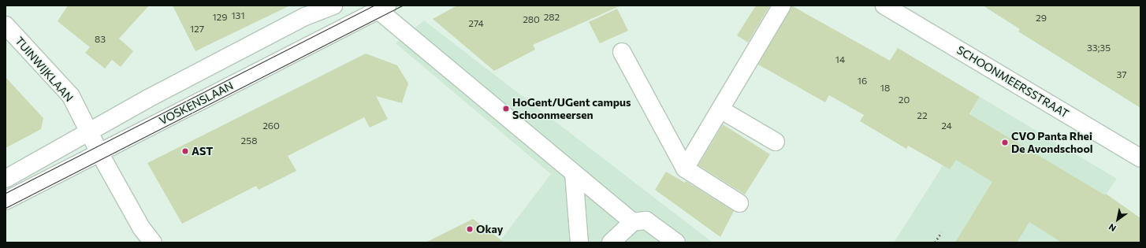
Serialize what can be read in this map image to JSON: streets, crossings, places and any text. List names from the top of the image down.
{
  "streets": {
    "street": ["TUINWIJKLAAN", "SCHOONMEERSSTRAAT", "VOSKENSLAAN"]
  },
  "crossings": [
    ["TUINWIJKLAAN", "VOSKENSLAAN"]
  ],
  "places": [
    "HoGent/UGent campus Schoonmeersen",
    "CVO Panta Rhei De Avondschool",
    "AST",
    "Okay"
  ],
  "house_numbers": [
    "131",
    "129",
    "282",
    "29",
    "280",
    "274",
    "127",
    "83",
    "33;35",
    "14",
    "37",
    "16",
    "18",
    "20",
    "22",
    "260",
    "24",
    "258"
  ],
  "north": "bottom left"
}
